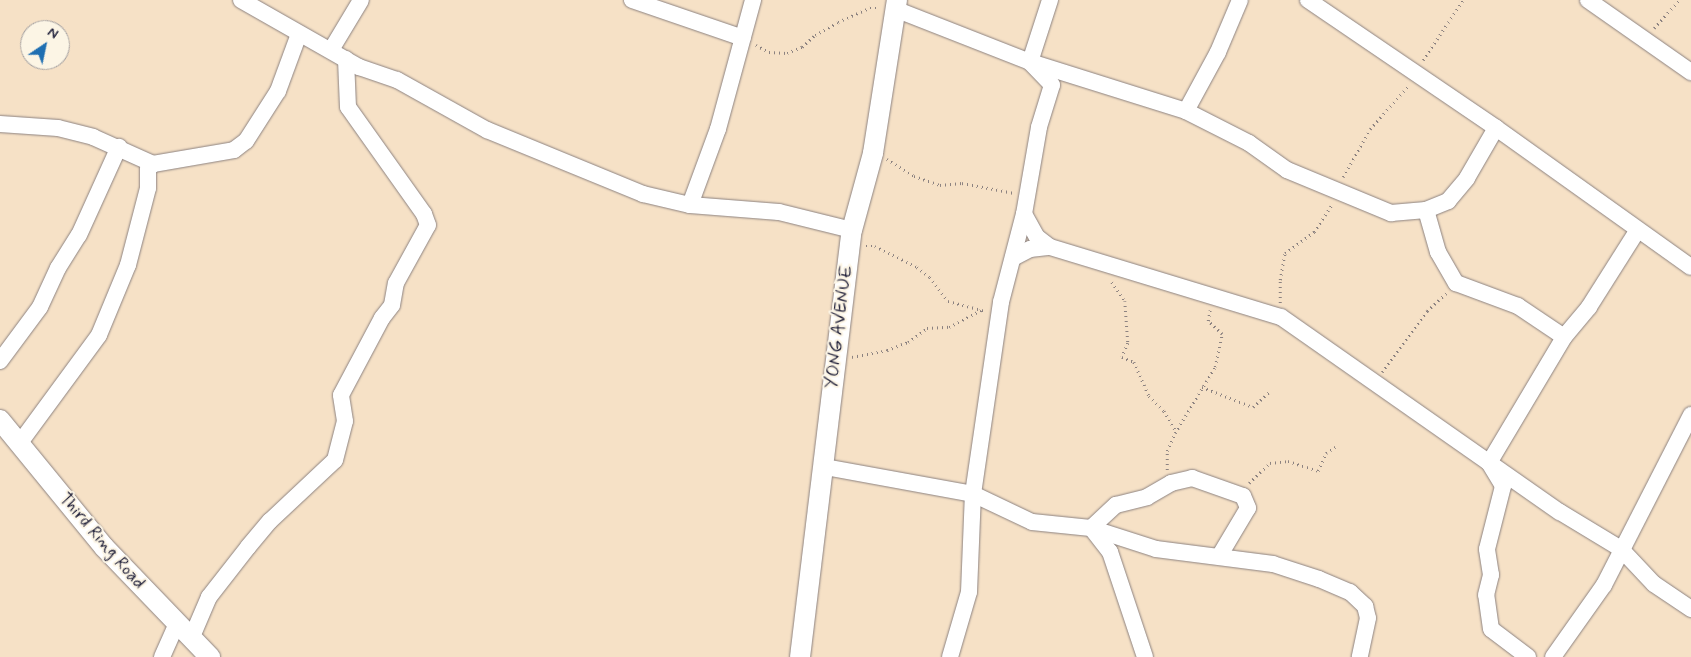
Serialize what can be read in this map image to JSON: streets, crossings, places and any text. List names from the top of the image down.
{
  "streets": {
    "street": ["YONG AVENUE", "Third Ring Road"]
  },
  "north": "top right"
}
